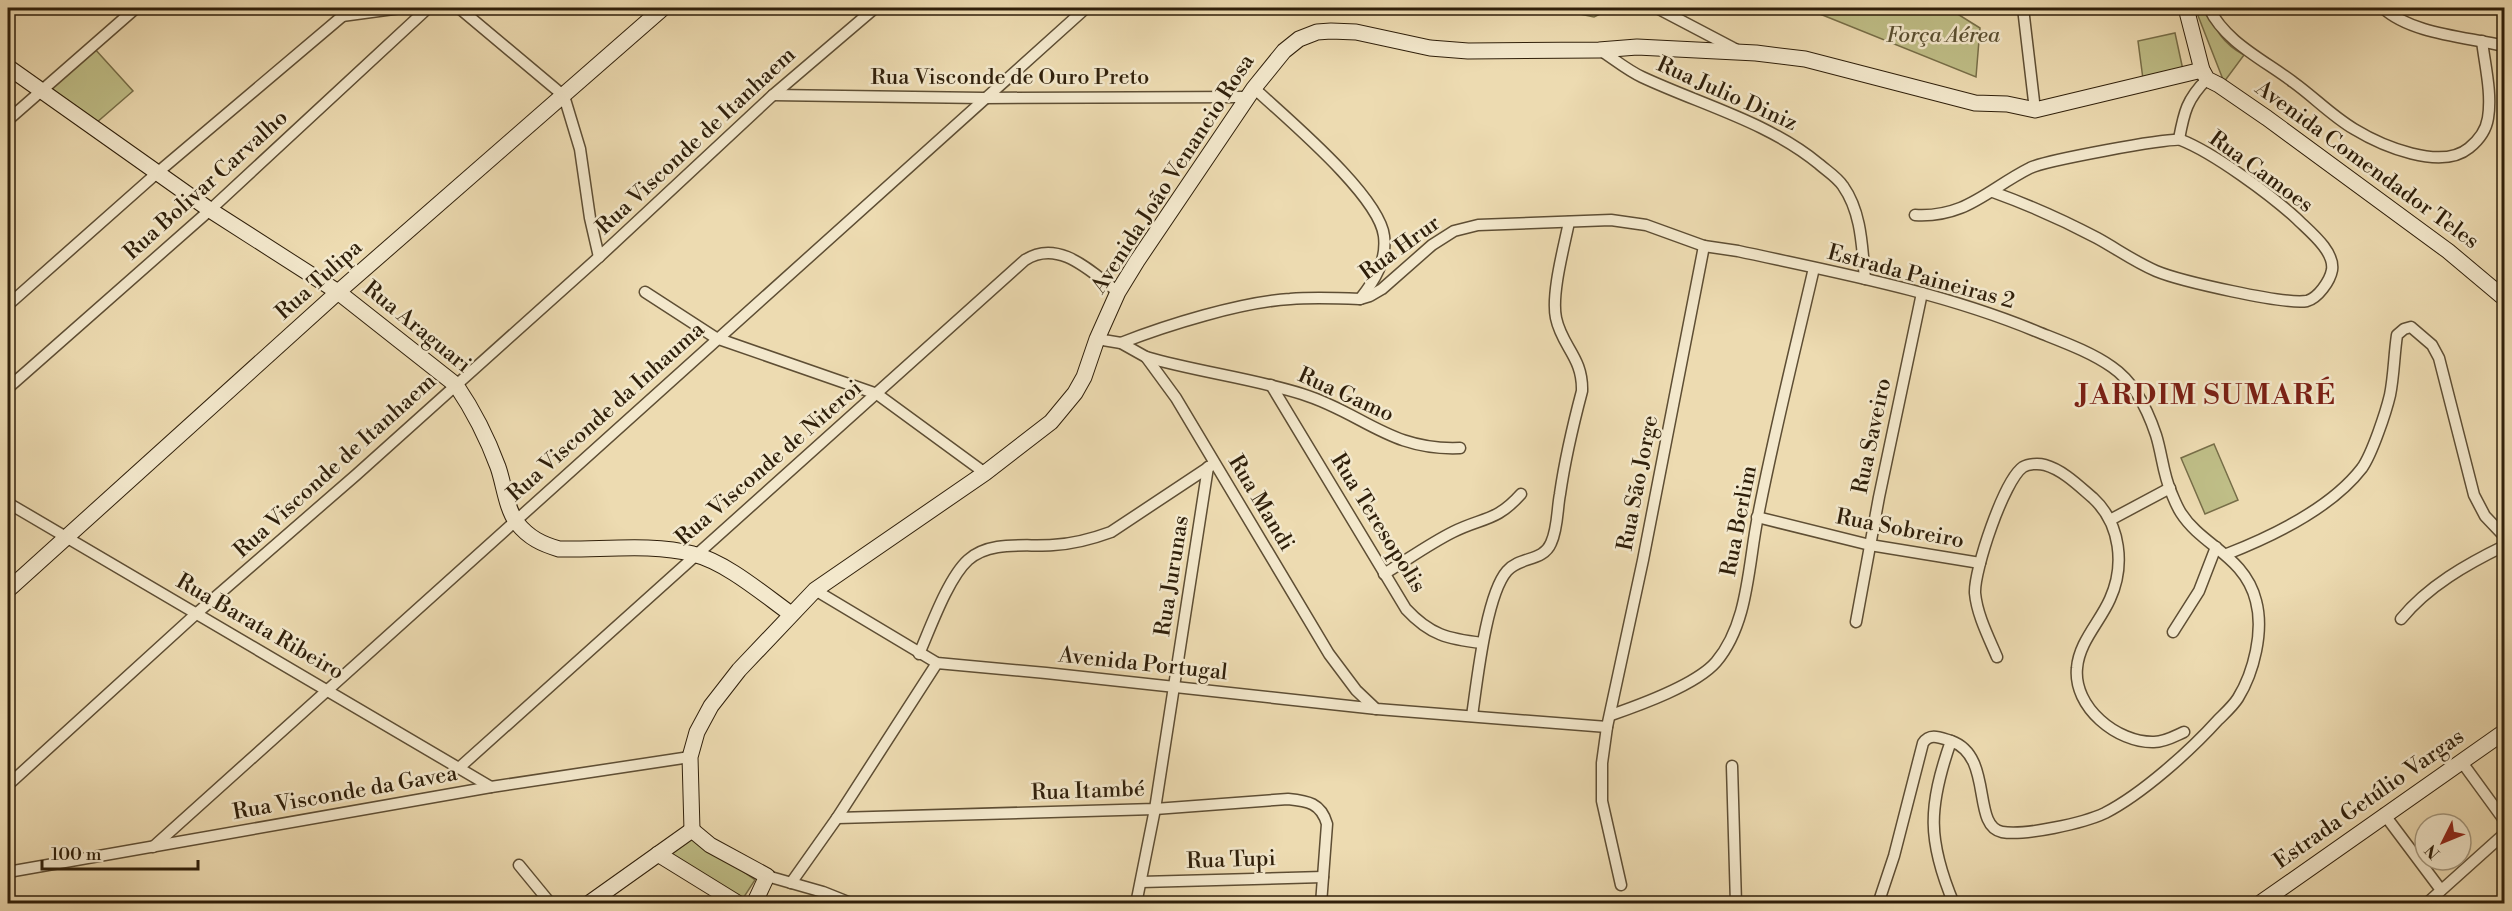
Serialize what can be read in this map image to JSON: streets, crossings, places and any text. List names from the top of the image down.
{
  "streets": {
    "main road": [
      "Avenida Comendador Teles",
      "Avenida João Venancio Rosa",
      "Rua Tulipa",
      "Rua Araguari",
      "Estrada Getúlio Vargas"
    ],
    "street": [
      "Rua Visconde de Ouro Preto",
      "Rua Julio Diniz",
      "Rua Visconde de Itanhaem",
      "Rua Camoes",
      "Rua Bolivar Carvalho",
      "Rua Hrur",
      "Estrada Paineiras 2",
      "Rua Gamo",
      "Rua Visconde da Inhauma",
      "Rua Saveiro",
      "Rua Visconde de Niteroi",
      "Rua São Jorge",
      "Rua Mandi",
      "Rua Berlim",
      "Rua Teresopolis",
      "Rua Sobreiro",
      "Rua Jurunas",
      "Rua Barata Ribeiro",
      "Avenida Portugal",
      "Rua Itambé",
      "Rua Visconde da Gavea",
      "Rua Tupi"
    ]
  },
  "crossings": [
    ["Rua Visconde de Ouro Preto", "Rua Visconde de Itanhaem"],
    ["Rua Visconde de Ouro Preto", "Avenida João Venancio Rosa"],
    ["Rua Visconde de Ouro Preto", "Rua Visconde da Inhauma"],
    ["Rua Julio Diniz", "Avenida João Venancio Rosa"],
    ["Rua Julio Diniz", "Estrada Paineiras 2"],
    ["Rua Visconde de Itanhaem", "Rua Araguari"],
    ["Rua Visconde de Itanhaem", "Rua Barata Ribeiro"],
    ["Avenida Comendador Teles", "Avenida João Venancio Rosa"],
    ["Avenida João Venancio Rosa", "Rua Araguari"],
    ["Avenida João Venancio Rosa", "Rua Visconde de Niteroi"],
    ["Avenida João Venancio Rosa", "Rua Mandi"],
    ["Avenida João Venancio Rosa", "Rua Visconde da Gavea"],
    ["Rua Bolivar Carvalho", "Rua Araguari"],
    ["Rua Hrur", "Estrada Paineiras 2"],
    ["Rua Hrur", "Rua São Jorge"],
    ["Rua Hrur", "Rua Mandi"],
    ["Estrada Paineiras 2", "Rua Saveiro"],
    ["Estrada Paineiras 2", "Rua São Jorge"],
    ["Estrada Paineiras 2", "Rua Berlim"],
    ["Rua Tulipa", "Rua Araguari"],
    ["Rua Tulipa", "Rua Barata Ribeiro"],
    ["Rua Araguari", "Rua Visconde da Inhauma"],
    ["Rua Araguari", "Rua Visconde de Niteroi"],
    ["Rua Gamo", "Rua Mandi"],
    ["Rua Gamo", "Rua Teresopolis"],
    ["Rua Visconde da Inhauma", "Rua Barata Ribeiro"],
    ["Rua Visconde da Inhauma", "Rua Visconde da Gavea"],
    ["Rua Saveiro", "Rua Sobreiro"],
    ["Rua Visconde de Niteroi", "Rua Barata Ribeiro"],
    ["Rua São Jorge", "Rua Berlim"],
    ["Rua São Jorge", "Avenida Portugal"],
    ["Rua Mandi", "Rua Jurunas"],
    ["Rua Mandi", "Avenida Portugal"],
    ["Rua Berlim", "Rua Sobreiro"],
    ["Rua Jurunas", "Avenida Portugal"],
    ["Rua Jurunas", "Rua Itambé"],
    ["Rua Jurunas", "Rua Tupi"],
    ["Rua Barata Ribeiro", "Rua Visconde da Gavea"],
    ["Rua Itambé", "Rua Tupi"]
  ],
  "districts": ["JARDIM SUMARÉ"],
  "parks": ["Força Aérea"],
  "scale_bar": "100 m",
  "north": "bottom left"
}
